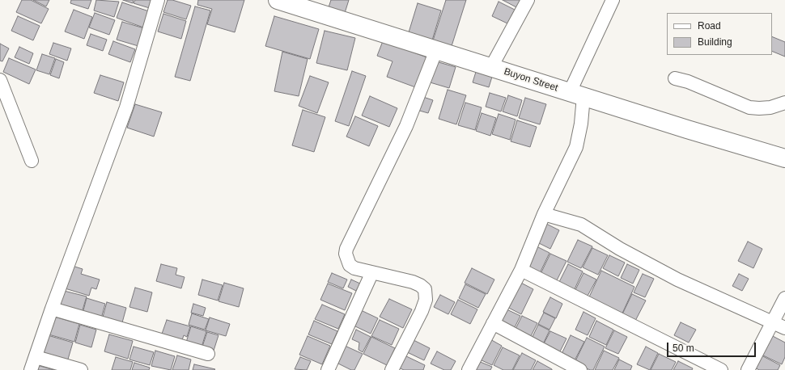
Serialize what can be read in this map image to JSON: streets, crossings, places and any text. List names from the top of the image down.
{
  "streets": {
    "main road": ["Buyon Street"]
  },
  "legend": ["Road", "Building"],
  "scale_bar": "50 m"
}
